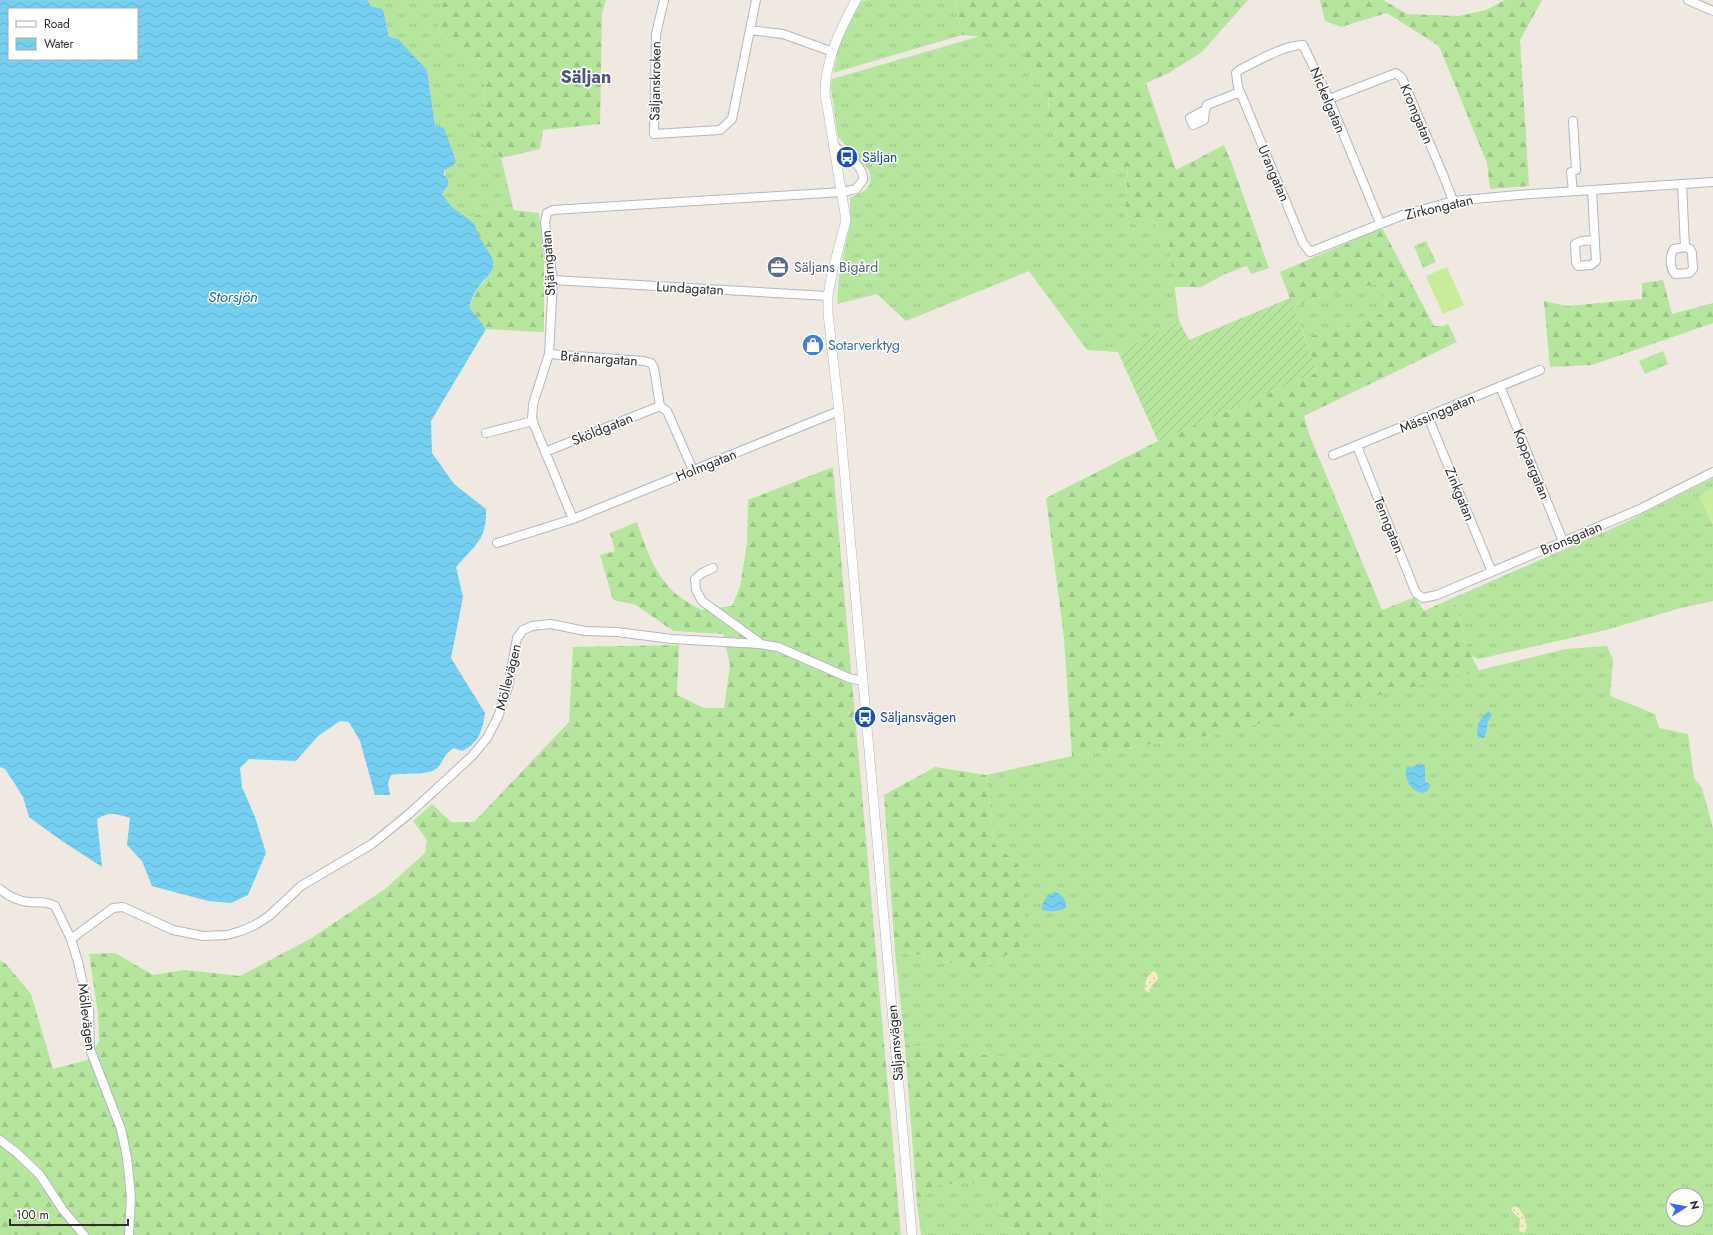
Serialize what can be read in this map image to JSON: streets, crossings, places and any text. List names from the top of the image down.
{
  "streets": {
    "street": [
      "Säljanskroken",
      "Nickelgatan",
      "Kromgatan",
      "Urangatan",
      "Zirkongatan",
      "Stjärngatan",
      "Lundagatan",
      "Brännargatan",
      "Mässinggatan",
      "Sköldgatan",
      "Koppargatan",
      "Holmgatan",
      "Zinkgatan",
      "Tenngatan",
      "Bronsgatan",
      "Möllevägen",
      "Säljansvägen"
    ]
  },
  "crossings": [
    ["Nickelgatan", "Kromgatan"],
    ["Nickelgatan", "Urangatan"],
    ["Nickelgatan", "Zirkongatan"],
    ["Kromgatan", "Zirkongatan"],
    ["Urangatan", "Zirkongatan"],
    ["Stjärngatan", "Lundagatan"],
    ["Stjärngatan", "Brännargatan"],
    ["Stjärngatan", "Sköldgatan"],
    ["Stjärngatan", "Holmgatan"],
    ["Stjärngatan", "Säljansvägen"],
    ["Lundagatan", "Säljansvägen"],
    ["Brännargatan", "Sköldgatan"],
    ["Brännargatan", "Holmgatan"],
    ["Mässinggatan", "Koppargatan"],
    ["Mässinggatan", "Zinkgatan"],
    ["Mässinggatan", "Tenngatan"],
    ["Koppargatan", "Bronsgatan"],
    ["Holmgatan", "Säljansvägen"],
    ["Zinkgatan", "Bronsgatan"],
    ["Tenngatan", "Bronsgatan"],
    ["Möllevägen", "Säljansvägen"]
  ],
  "districts": ["Säljan"],
  "water": ["Storsjön"],
  "places": {
    "bus stop": ["Säljan", "Säljansvägen"],
    "office": ["Säljans Bigård"],
    "shop": ["Sotarverktyg"]
  },
  "legend": ["Road", "Water"],
  "scale_bar": "100 m",
  "north": "right"
}
